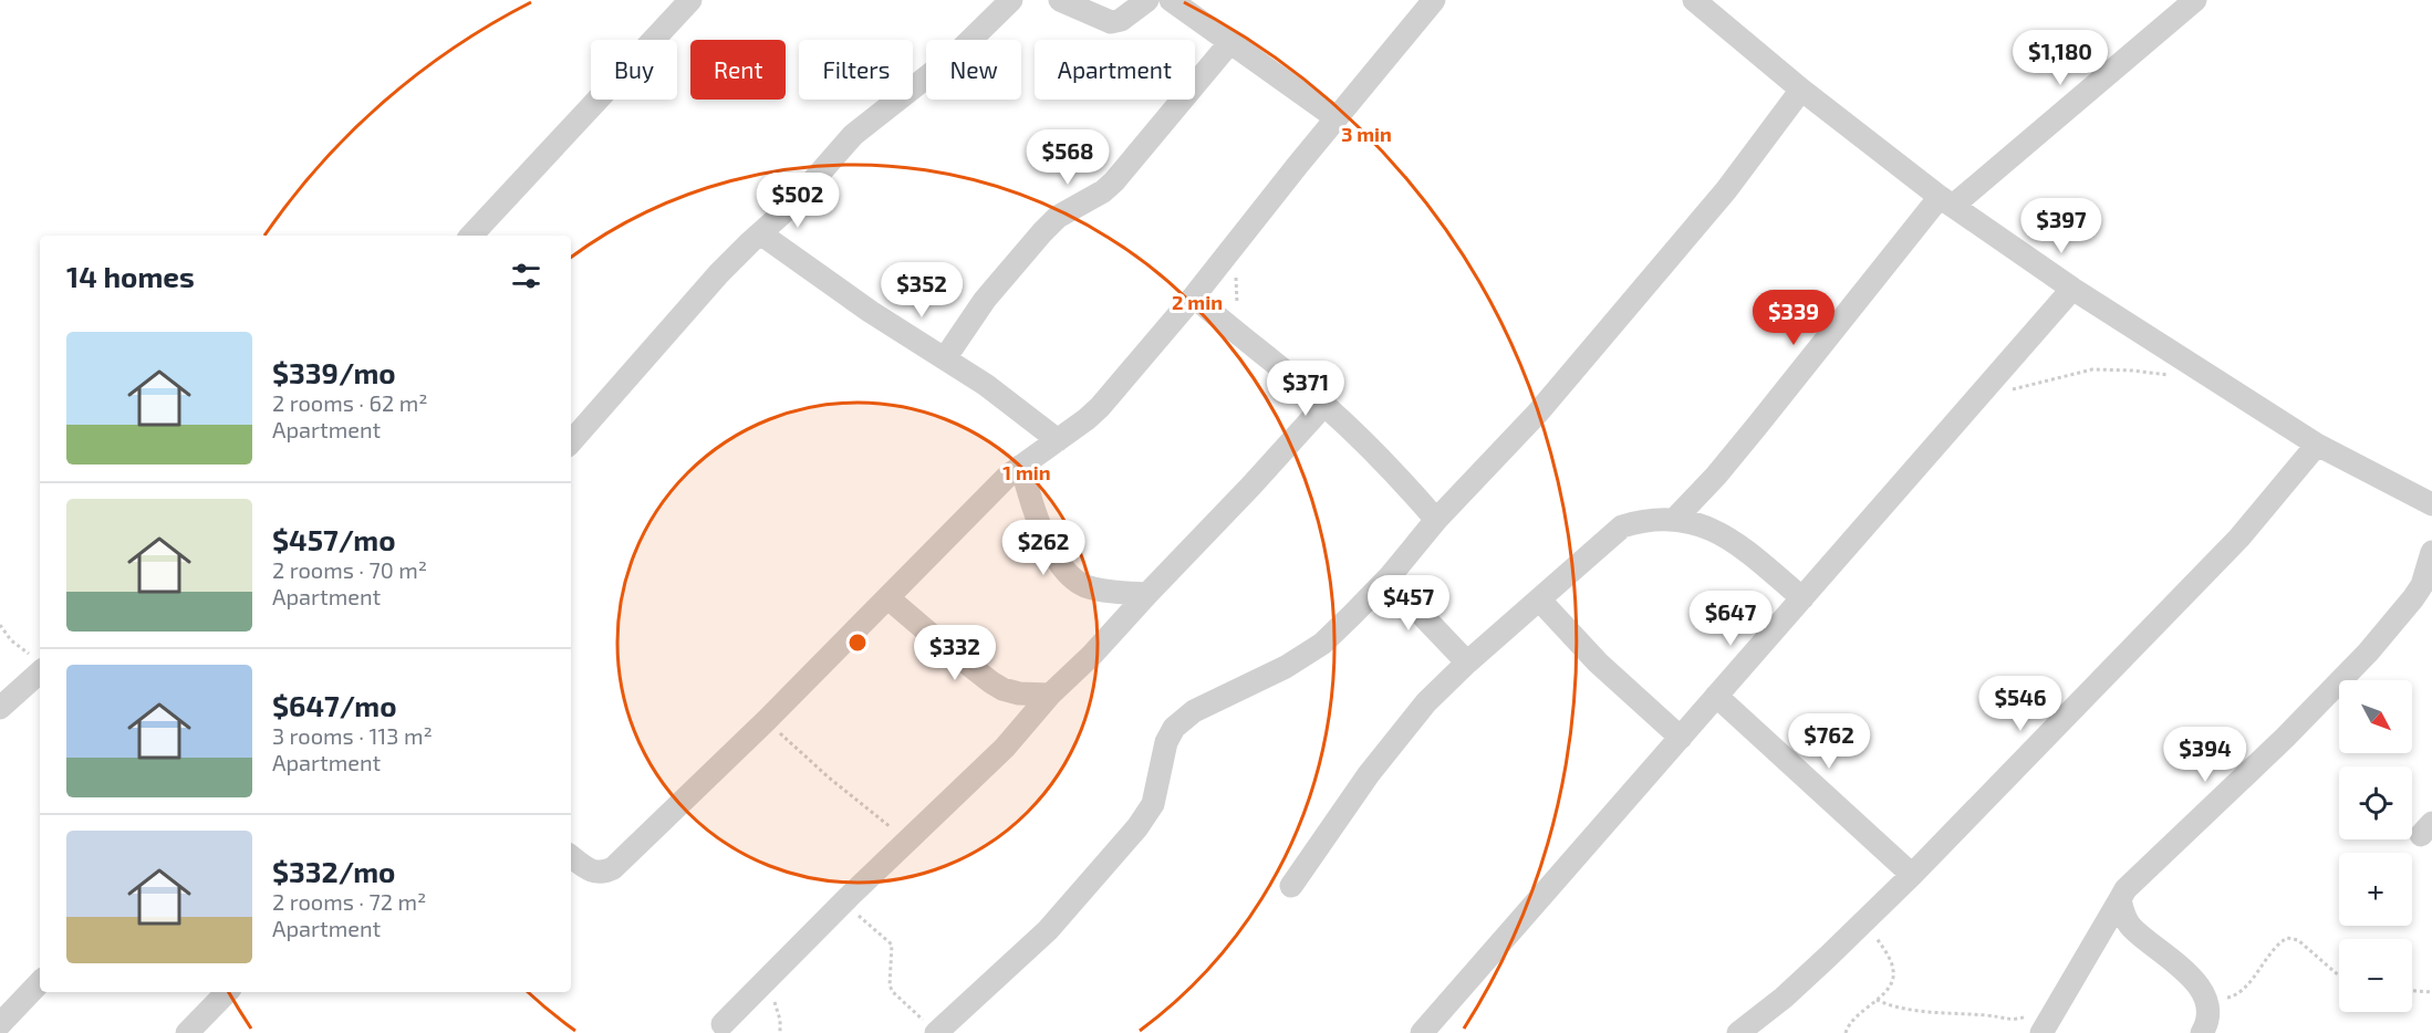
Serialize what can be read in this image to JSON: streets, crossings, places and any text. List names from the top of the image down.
{
  "north": "bottom right",
  "page": {
    "price": [
      "$1,180",
      "$568",
      "$502",
      "$397",
      "$352",
      "$339",
      "$371",
      "$262",
      "$457",
      "$647",
      "$332",
      "$546",
      "$762",
      "$394"
    ],
    "chip": [
      "Buy",
      "Rent",
      "Filters",
      "New",
      "Apartment"
    ],
    "heading": "14 homes",
    "list": [
      {
        "name": "$339/mo",
        "note": "2 rooms · 62 m² · Apartment"
      },
      {
        "name": "$457/mo",
        "note": "2 rooms · 70 m² · Apartment"
      },
      {
        "name": "$647/mo",
        "note": "3 rooms · 113 m² · Apartment"
      },
      {
        "name": "$332/mo",
        "note": "2 rooms · 72 m² · Apartment"
      }
    ],
    "map_buttons": ["+", "−"]
  },
  "rings": ["3 min", "2 min", "1 min"]
}
